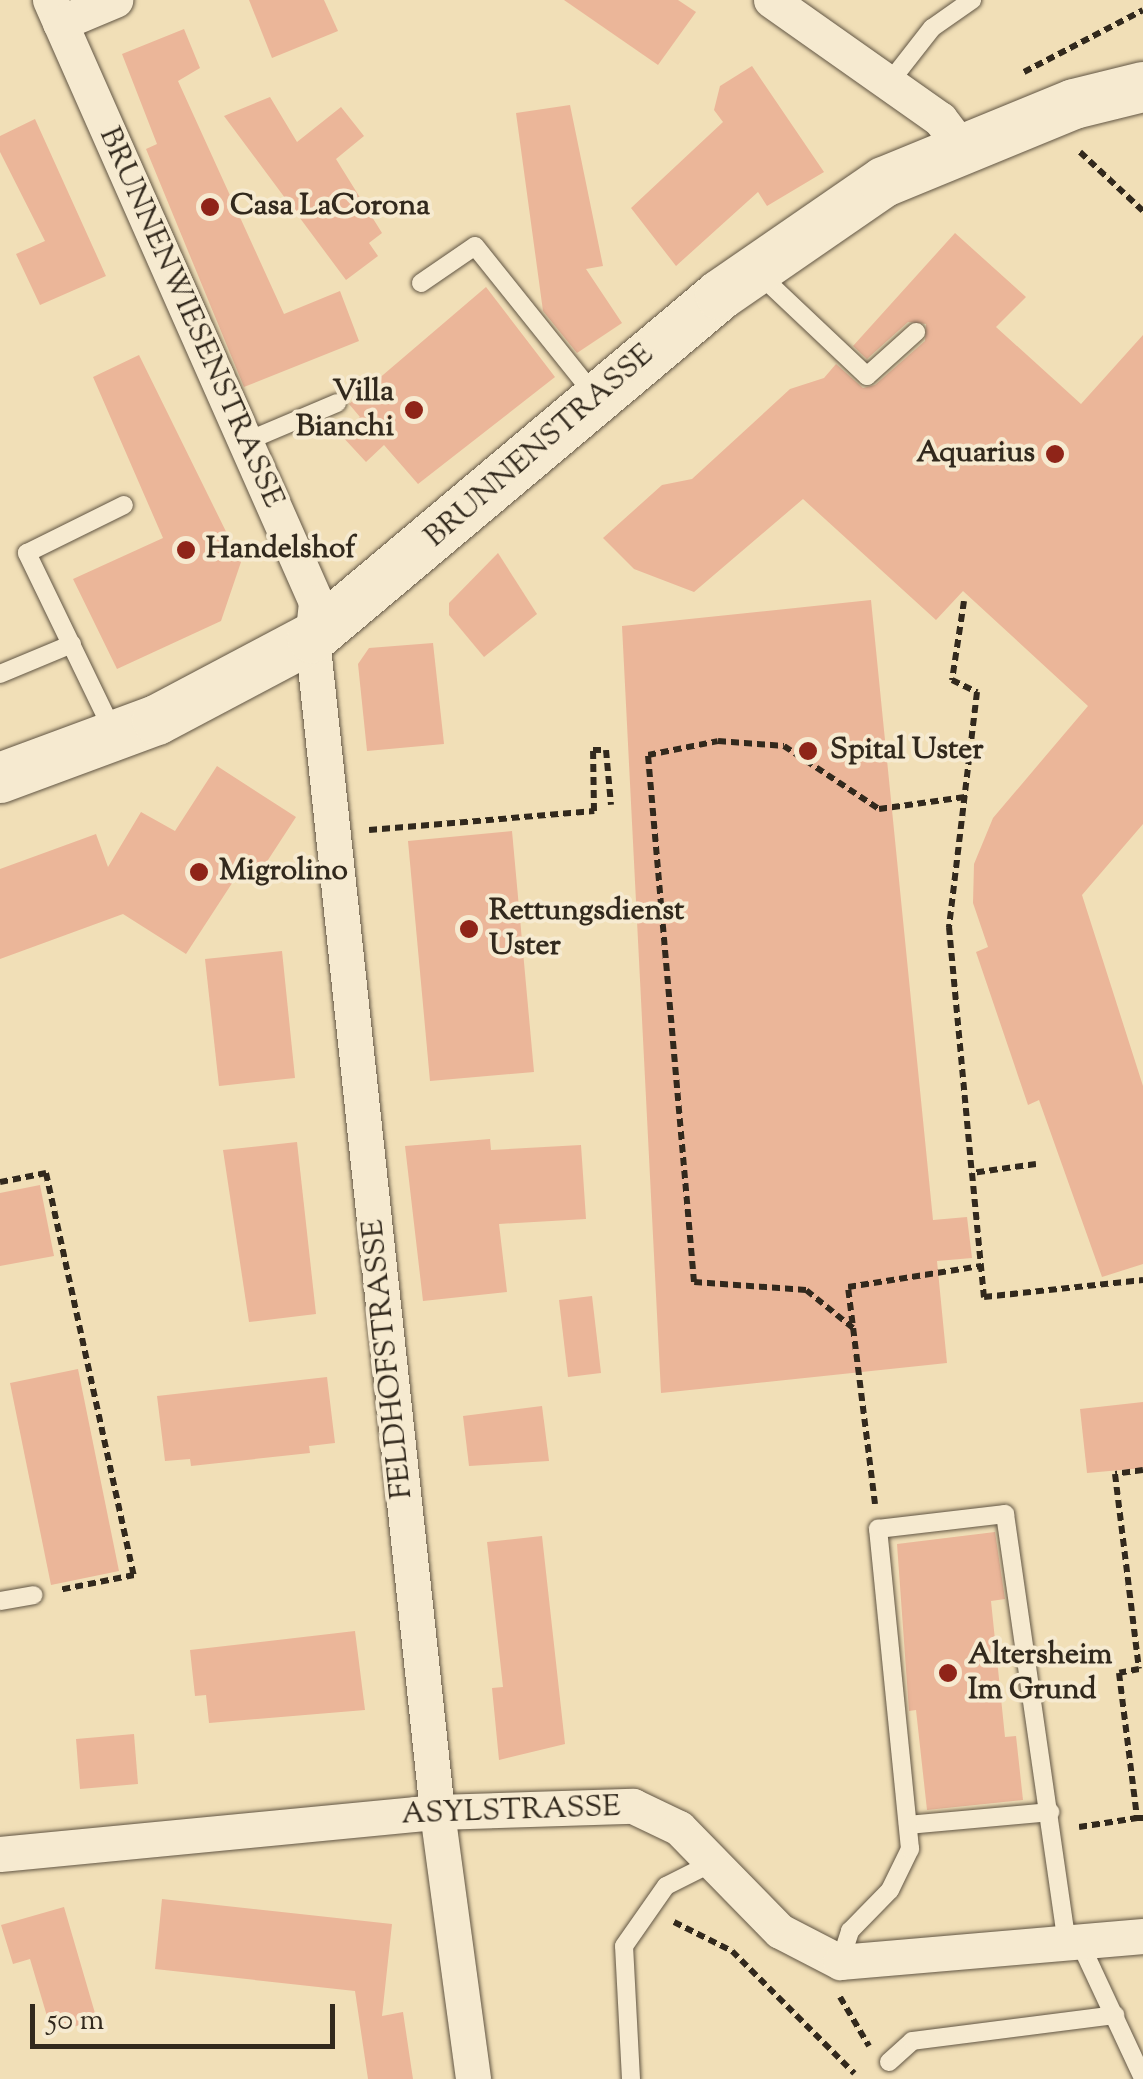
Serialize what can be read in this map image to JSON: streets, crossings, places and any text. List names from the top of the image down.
{
  "streets": {
    "main road": ["BRUNNENSTRASSE"],
    "street": ["BRUNNENWIESENSTRASSE", "FELDHOFSTRASSE", "ASYLSTRASSE"]
  },
  "crossings": [
    ["BRUNNENWIESENSTRASSE", "BRUNNENSTRASSE"],
    ["BRUNNENWIESENSTRASSE", "FELDHOFSTRASSE"],
    ["BRUNNENSTRASSE", "FELDHOFSTRASSE"],
    ["FELDHOFSTRASSE", "ASYLSTRASSE"]
  ],
  "places": [
    "Casa LaCorona",
    "Villa Bianchi",
    "Aquarius",
    "Handelshof",
    "Spital Uster",
    "Migrolino",
    "Rettungsdienst Uster",
    "Altersheim Im Grund"
  ],
  "scale_bar": "50 m"
}
